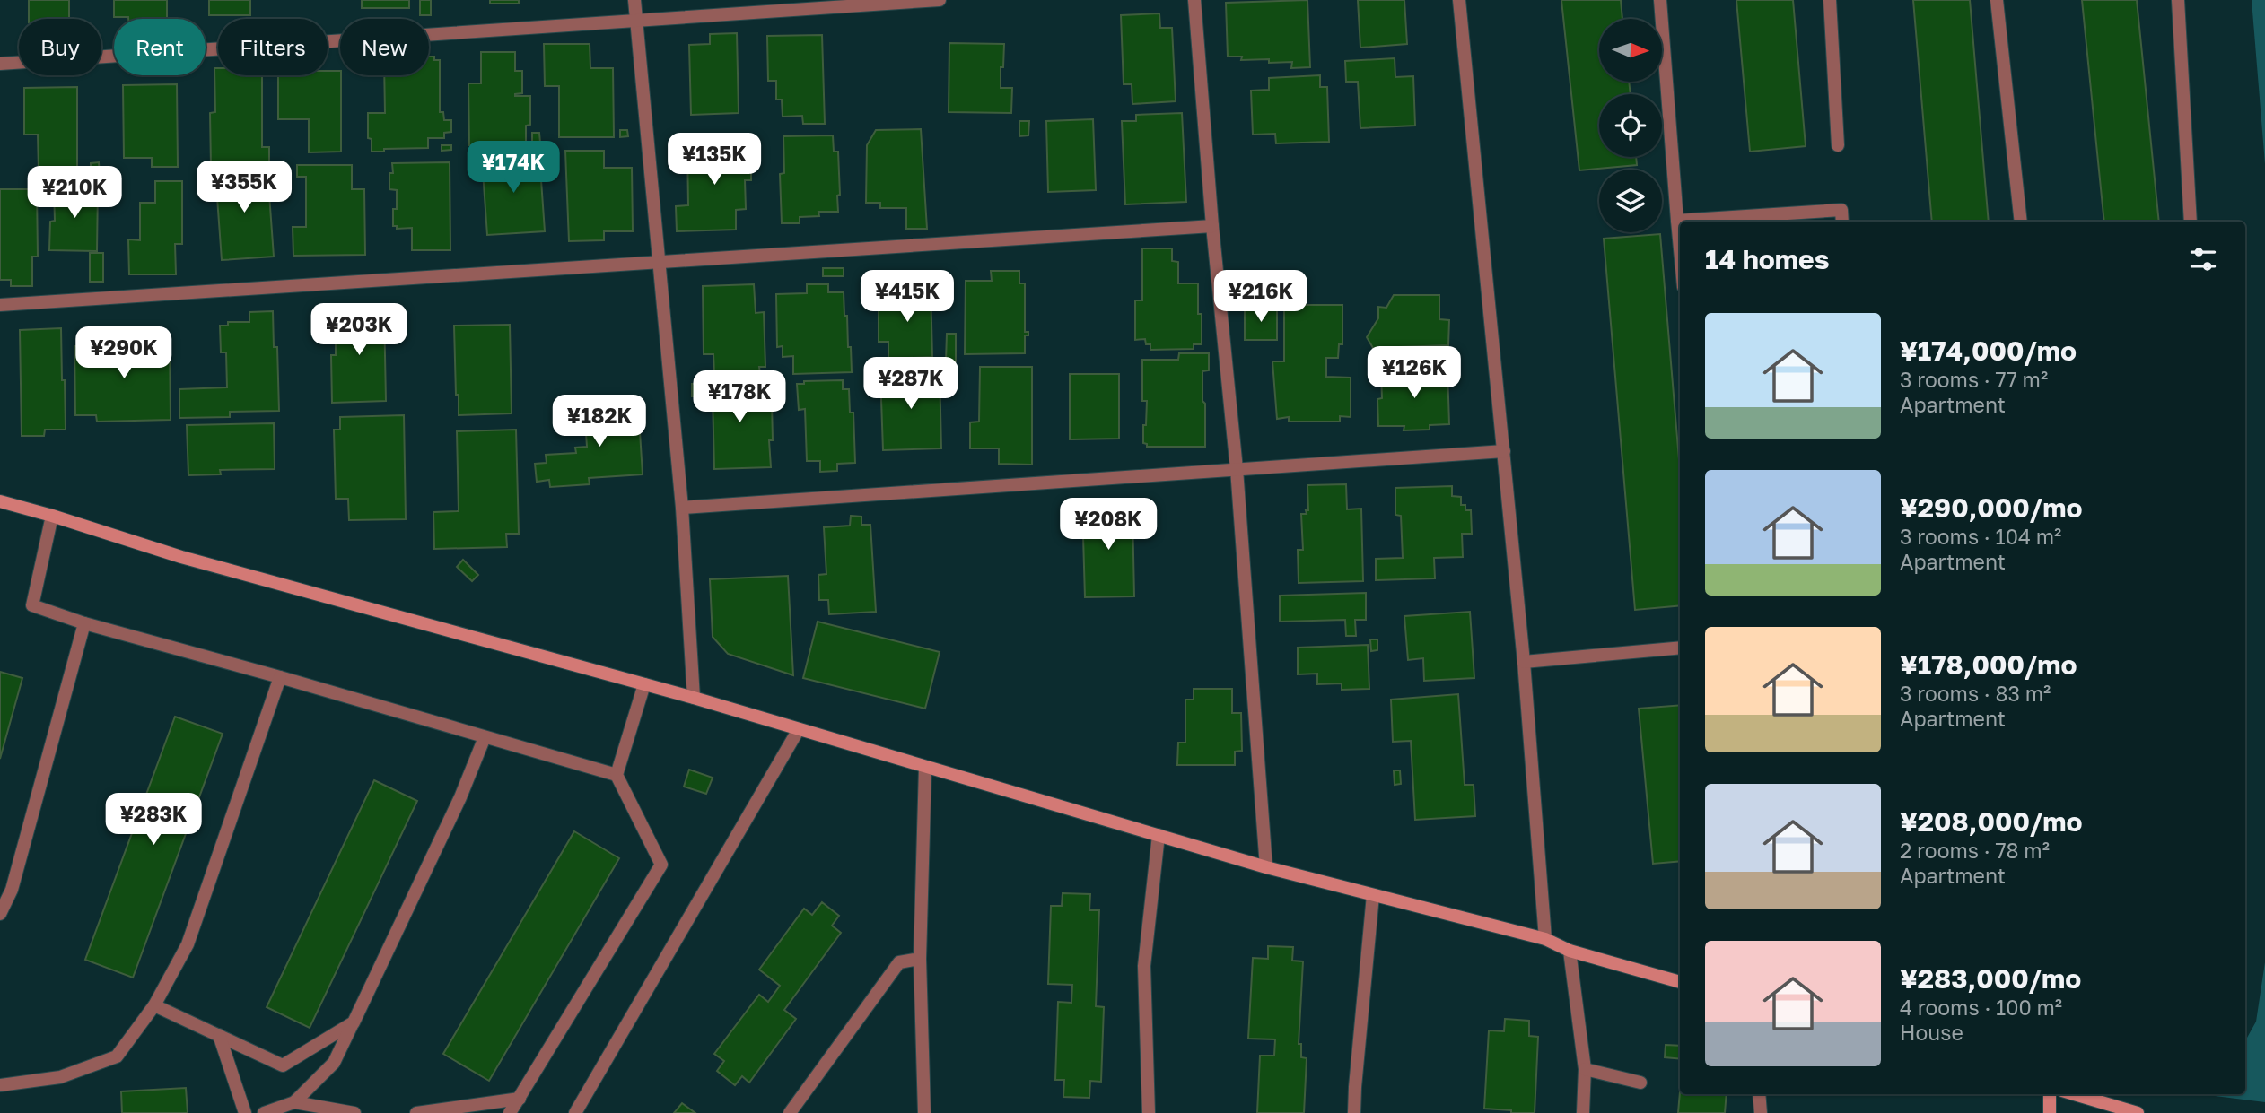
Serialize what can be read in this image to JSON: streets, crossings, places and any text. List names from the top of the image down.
{
  "north": "right",
  "page": {
    "chip": [
      "Buy",
      "Rent",
      "Filters",
      "New"
    ],
    "price": [
      "¥135K",
      "¥174K",
      "¥355K",
      "¥210K",
      "¥415K",
      "¥216K",
      "¥203K",
      "¥290K",
      "¥126K",
      "¥287K",
      "¥178K",
      "¥182K",
      "¥208K",
      "¥283K"
    ],
    "heading": "14 homes",
    "list": [
      {
        "name": "¥174,000/mo",
        "note": "3 rooms · 77 m² · Apartment"
      },
      {
        "name": "¥290,000/mo",
        "note": "3 rooms · 104 m² · Apartment"
      },
      {
        "name": "¥178,000/mo",
        "note": "3 rooms · 83 m² · Apartment"
      },
      {
        "name": "¥208,000/mo",
        "note": "2 rooms · 78 m² · Apartment"
      },
      {
        "name": "¥283,000/mo",
        "note": "4 rooms · 100 m² · House"
      }
    ]
  }
}
